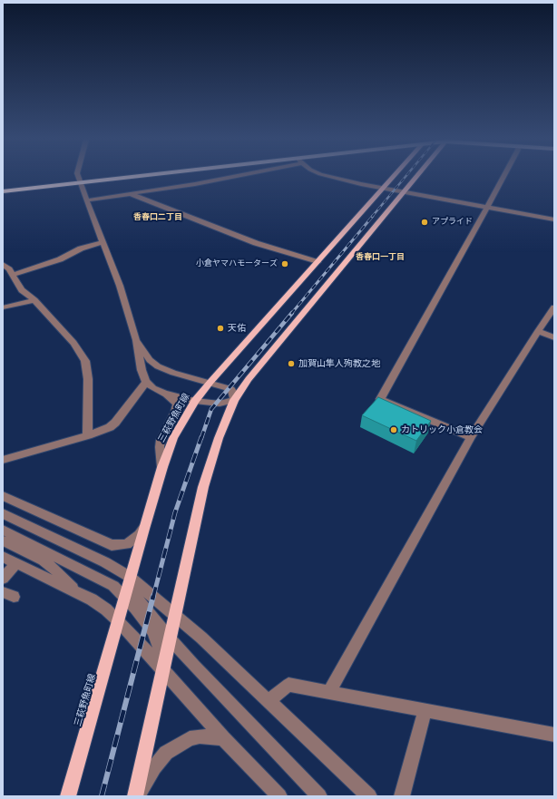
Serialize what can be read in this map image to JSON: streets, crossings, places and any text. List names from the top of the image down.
{
  "streets": {
    "main road": ["三萩野魚町線"]
  },
  "districts": ["香春口二丁目", "香春口一丁目"],
  "places": [
    "アプライド",
    "小倉ヤマハモーターズ",
    "天佑",
    "加賀山隼人殉教之地",
    "カトリック小倉教会"
  ]
}
